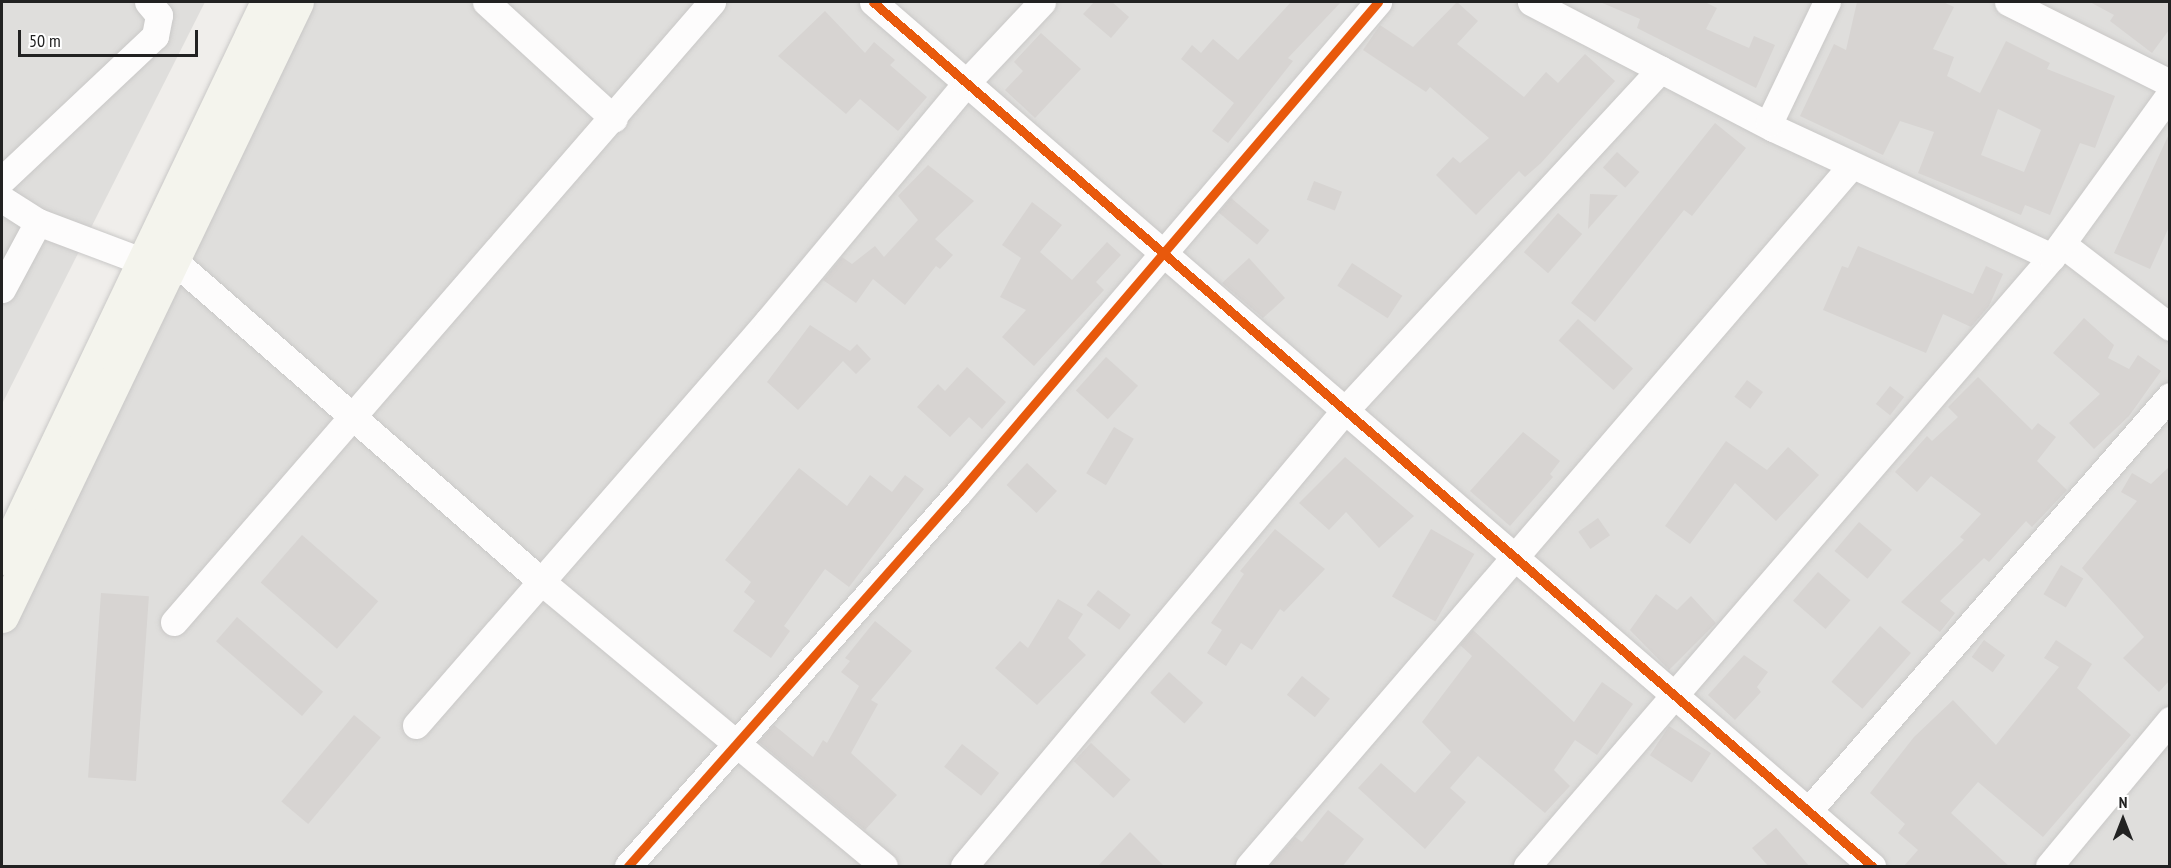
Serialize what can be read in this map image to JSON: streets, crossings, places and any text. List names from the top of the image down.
{
  "scale_bar": "50 m",
  "north": "top"
}
